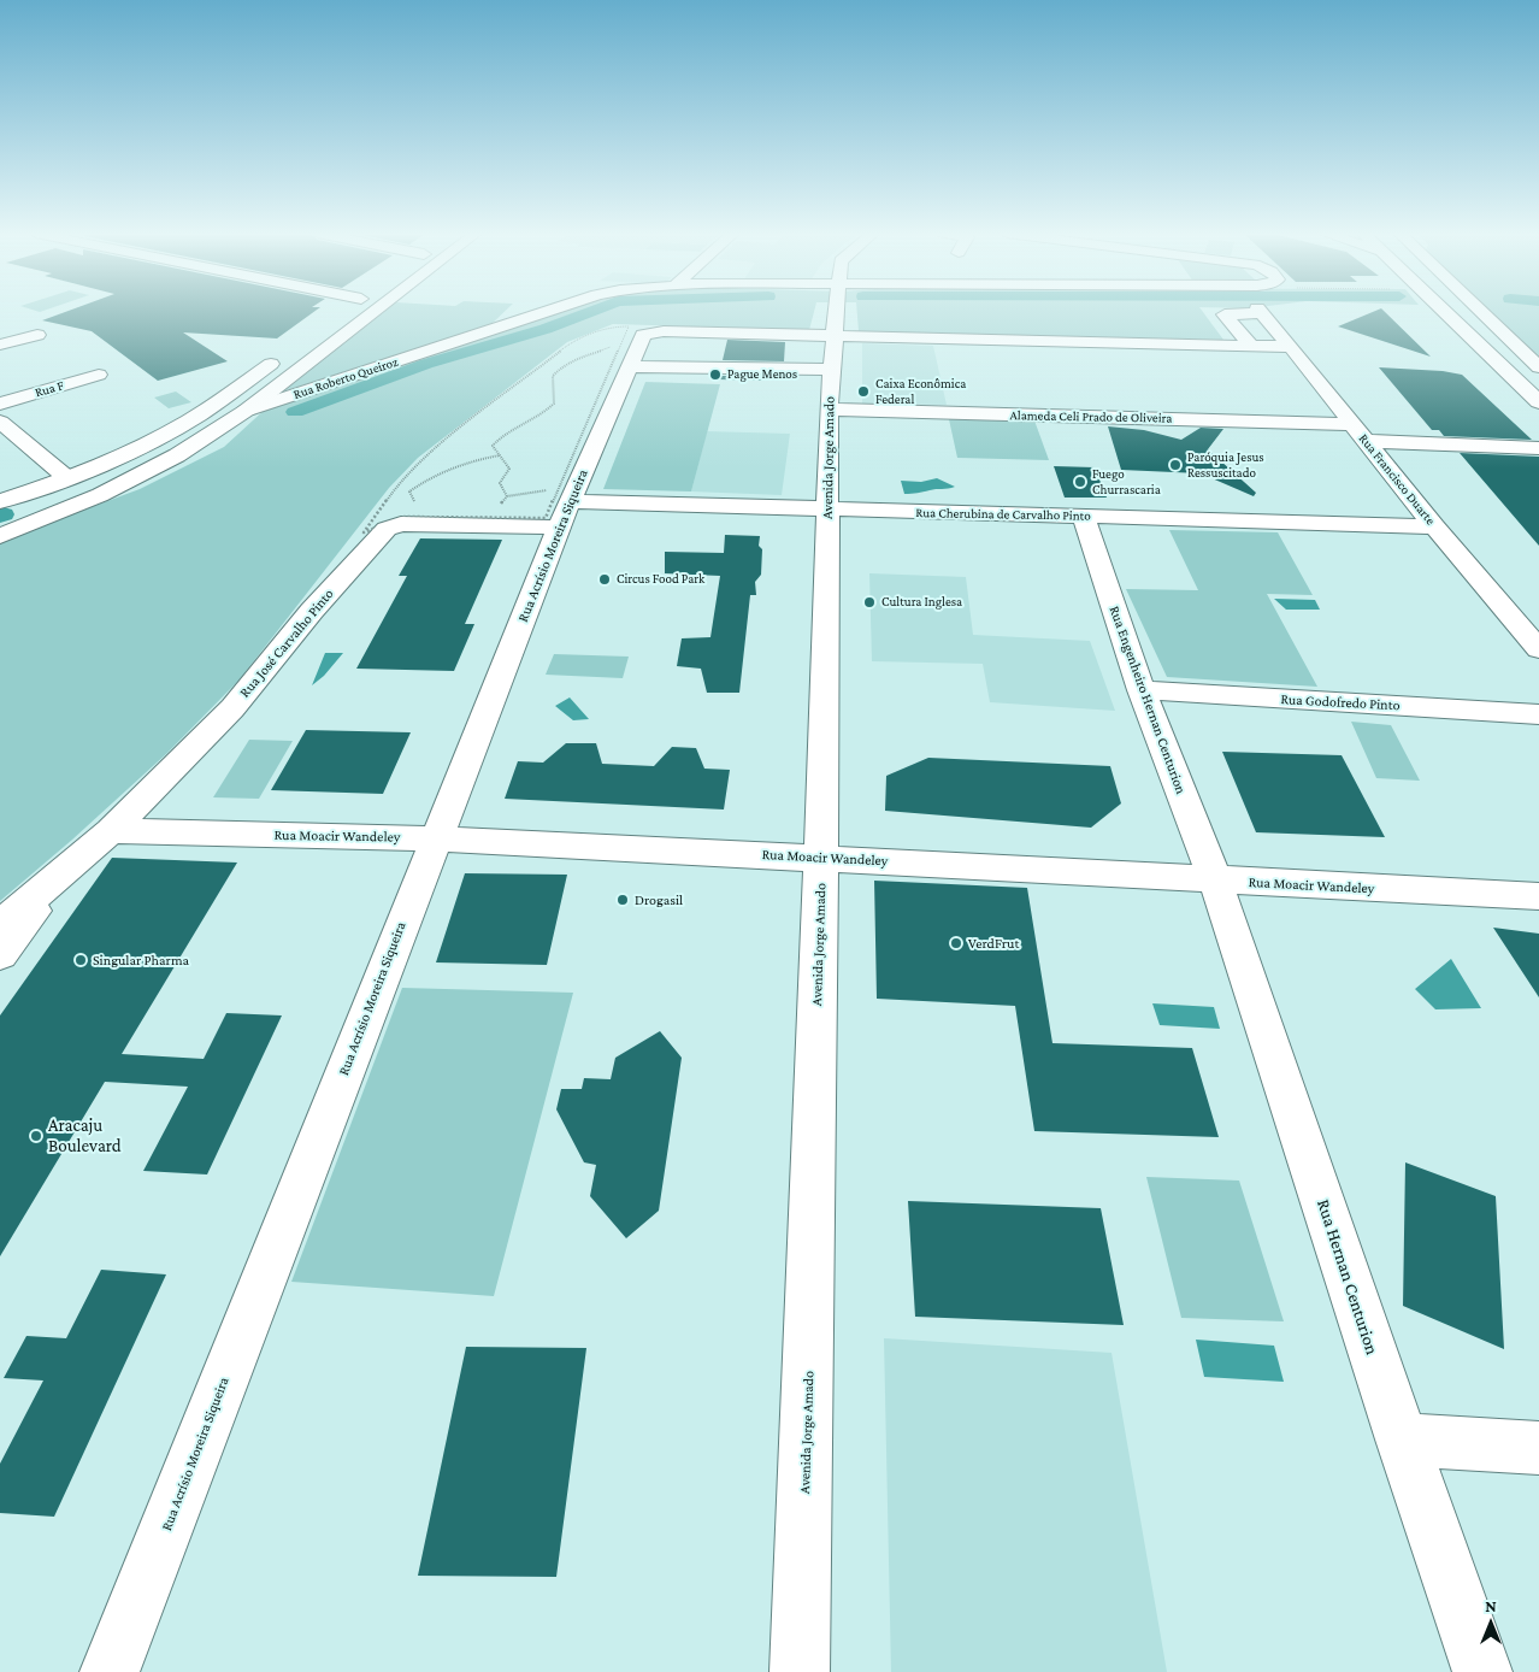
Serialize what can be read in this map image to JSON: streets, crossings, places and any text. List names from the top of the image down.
{
  "streets": {
    "street": [
      "Rua Roberto Queiroz",
      "Rua F",
      "Alameda Celi Prado de Oliveira",
      "Avenida Jorge Amado",
      "Rua Francisco Duarte",
      "Rua Cherubina de Carvalho Pinto",
      "Rua Acrísio Moreira Siqueira",
      "Rua José Carvalho Pinto",
      "Rua Engenheiro Hernan Centurion",
      "Rua Godofredo Pinto",
      "Rua Moacir Wandeley",
      "Rua Hernan Centurion"
    ]
  },
  "crossings": [
    ["Alameda Celi Prado de Oliveira", "Avenida Jorge Amado"],
    ["Alameda Celi Prado de Oliveira", "Rua Francisco Duarte"],
    ["Avenida Jorge Amado", "Rua Cherubina de Carvalho Pinto"],
    ["Avenida Jorge Amado", "Rua Acrísio Moreira Siqueira"],
    ["Avenida Jorge Amado", "Rua Moacir Wandeley"],
    ["Rua Francisco Duarte", "Rua Cherubina de Carvalho Pinto"],
    ["Rua Cherubina de Carvalho Pinto", "Rua Acrísio Moreira Siqueira"],
    ["Rua Cherubina de Carvalho Pinto", "Rua José Carvalho Pinto"],
    ["Rua Cherubina de Carvalho Pinto", "Rua Engenheiro Hernan Centurion"],
    ["Rua Acrísio Moreira Siqueira", "Rua José Carvalho Pinto"],
    ["Rua Acrísio Moreira Siqueira", "Rua Moacir Wandeley"],
    ["Rua José Carvalho Pinto", "Rua Moacir Wandeley"],
    ["Rua Engenheiro Hernan Centurion", "Rua Godofredo Pinto"],
    ["Rua Engenheiro Hernan Centurion", "Rua Moacir Wandeley"],
    ["Rua Engenheiro Hernan Centurion", "Rua Hernan Centurion"],
    ["Rua Moacir Wandeley", "Rua Hernan Centurion"]
  ],
  "places": [
    "Pague Menos",
    "Caixa Econômica Federal",
    "Paróquia Jesus Ressuscitado",
    "Fuego Churrascaria",
    "Circus Food Park",
    "Cultura Inglesa",
    "Drogasil",
    "VerdFrut",
    "Singular Pharma",
    "Aracaju Boulevard"
  ],
  "north": "top"
}
